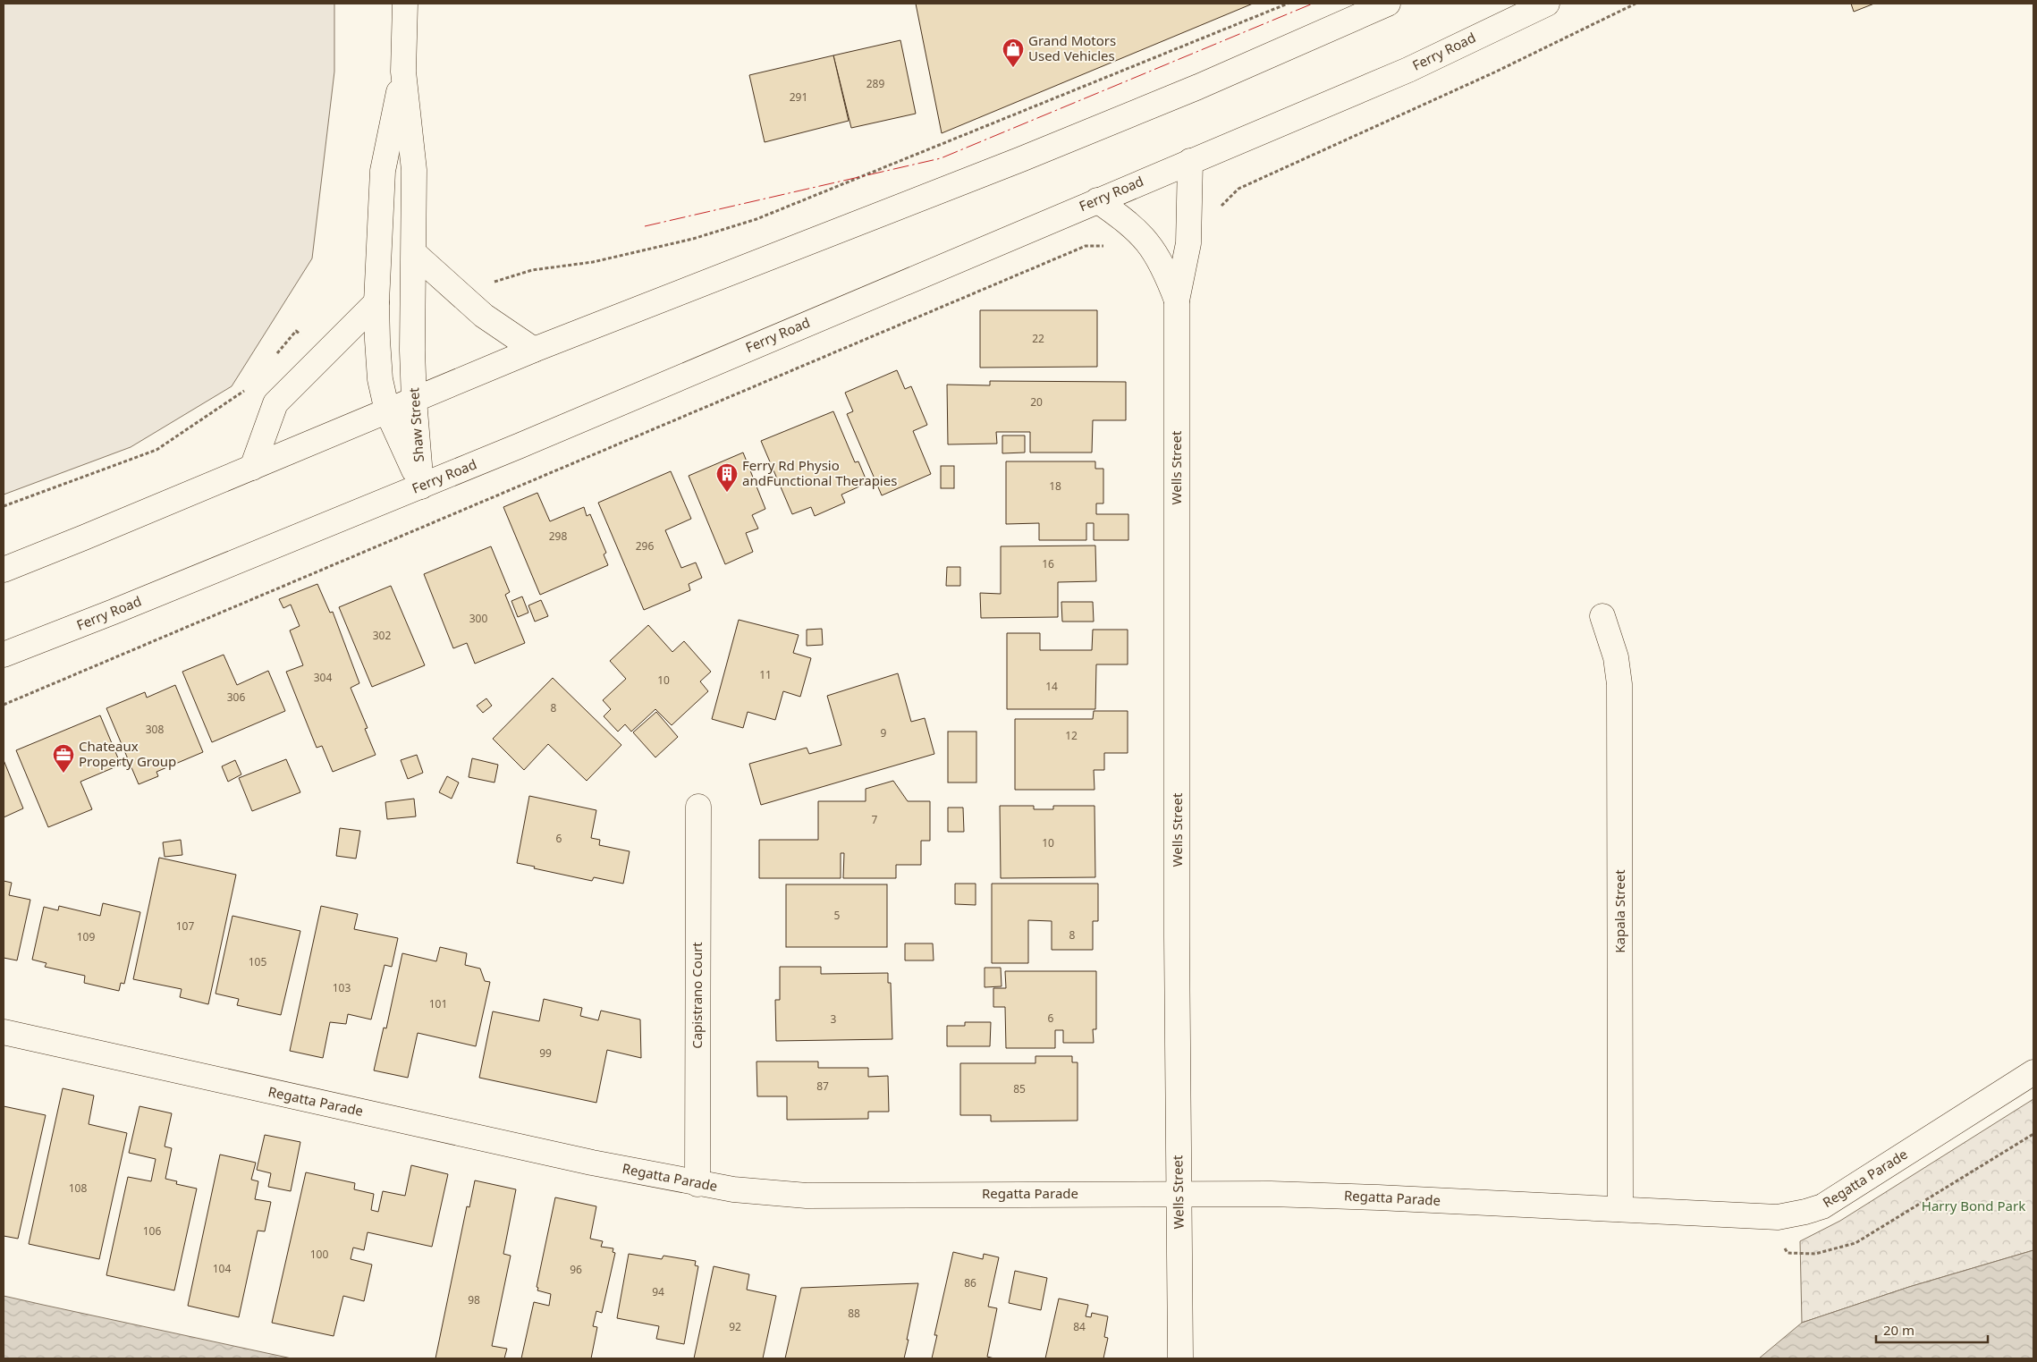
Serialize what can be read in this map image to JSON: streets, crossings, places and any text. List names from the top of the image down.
{
  "streets": {
    "street": [
      "Ferry Road",
      "Shaw Street",
      "Wells Street",
      "Kapala Street",
      "Capistrano Court",
      "Regatta Parade"
    ]
  },
  "crossings": [
    ["Ferry Road", "Shaw Street"],
    ["Ferry Road", "Wells Street"],
    ["Wells Street", "Regatta Parade"],
    ["Kapala Street", "Regatta Parade"],
    ["Capistrano Court", "Regatta Parade"]
  ],
  "parks": ["Harry Bond Park"],
  "places": {
    "shop": ["Grand Motors Used Vehicles"],
    "building": ["Ferry Rd Physio andFunctional Therapies"],
    "office": ["Chateaux Property Group"]
  },
  "house_numbers": [
    "289",
    "291",
    "22",
    "20",
    "18",
    "298",
    "296",
    "16",
    "300",
    "302",
    "11",
    "304",
    "10",
    "14",
    "306",
    "8",
    "308",
    "9",
    "12",
    "7",
    "6",
    "10",
    "5",
    "107",
    "8",
    "109",
    "105",
    "103",
    "101",
    "6",
    "3",
    "99",
    "87",
    "85",
    "108",
    "106",
    "100",
    "104",
    "96",
    "86",
    "94",
    "98",
    "88",
    "92",
    "84"
  ],
  "scale_bar": "20 m"
}
